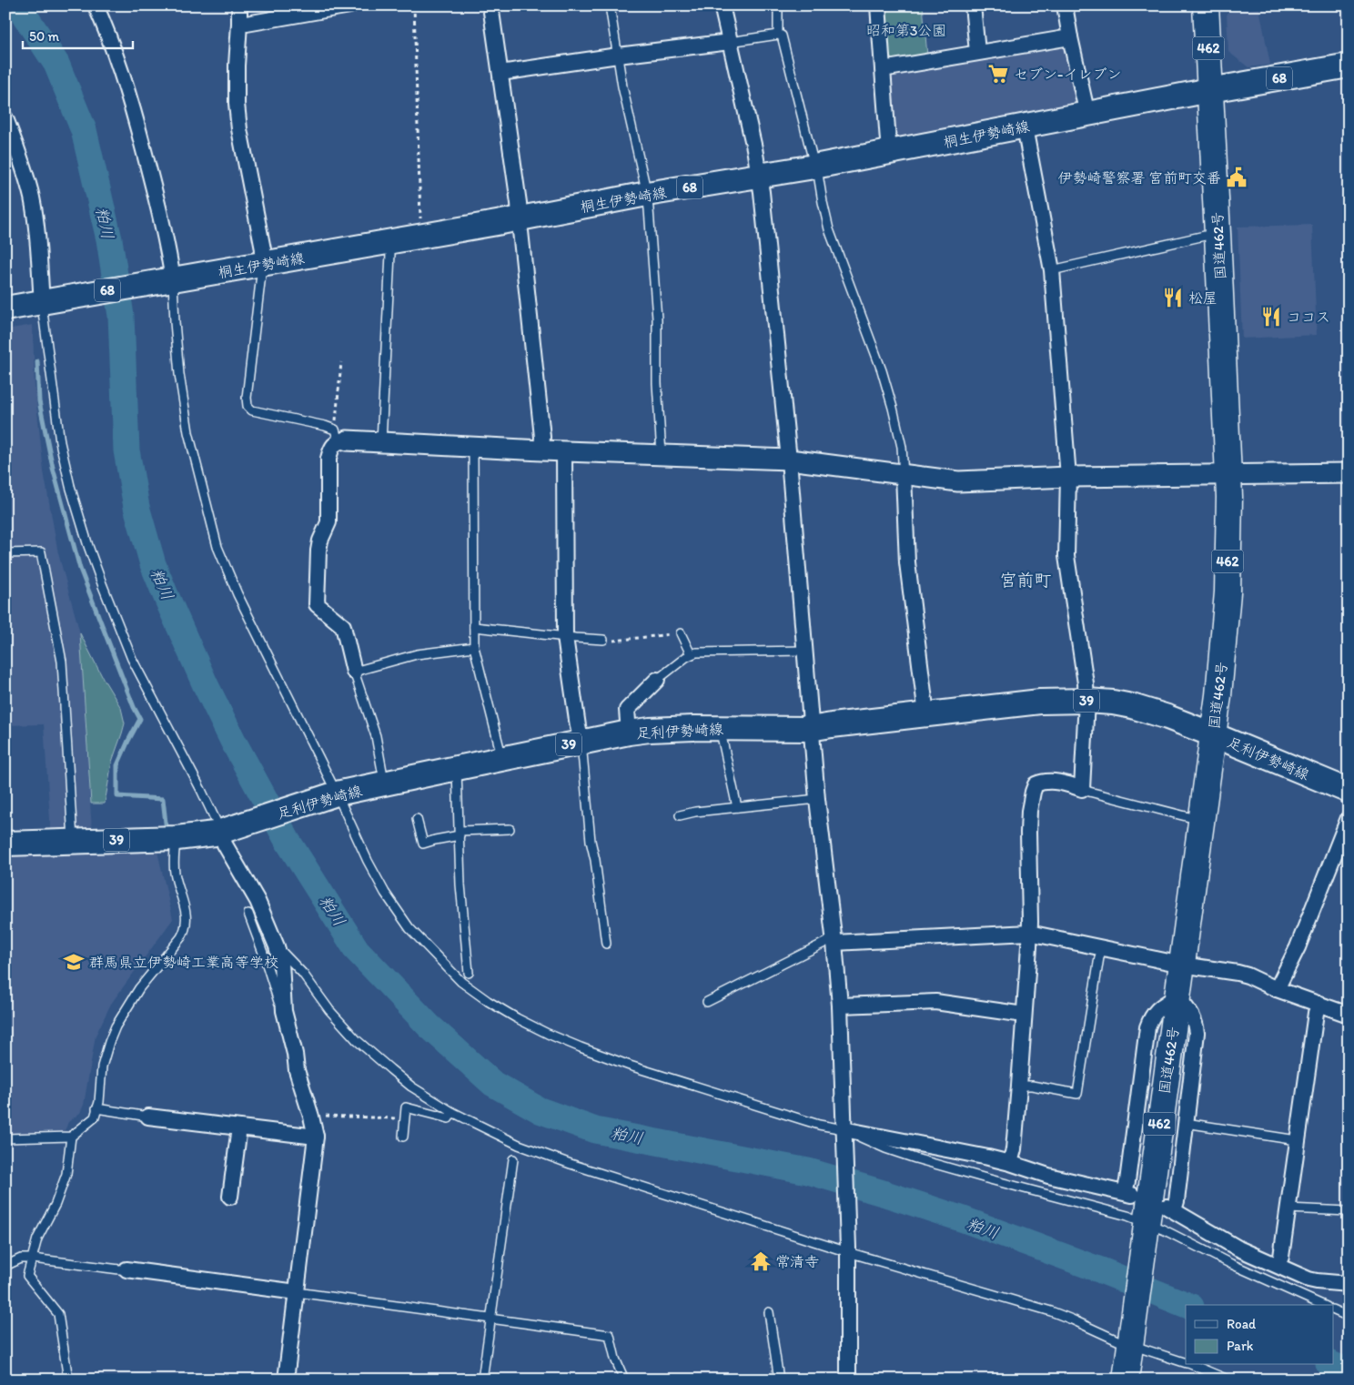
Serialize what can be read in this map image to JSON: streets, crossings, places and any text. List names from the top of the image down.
{
  "streets": {
    "highway": ["462", "国道462号"],
    "main road": [
      "68",
      "桐生伊勢崎線",
      "39",
      "足利伊勢崎線"
    ]
  },
  "crossings": [
    ["桐生伊勢崎線", "国道462号"],
    ["国道462号", "足利伊勢崎線"]
  ],
  "districts": ["宮前町"],
  "water": ["粕川"],
  "parks": ["昭和第3公園"],
  "places": {
    "supermarket": ["セブン-イレブン"],
    "public building": ["伊勢崎警察署 宮前町交番"],
    "restaurant": ["松屋", "ココス"],
    "school or university": ["群馬県立伊勢崎工業高等学校"],
    "temple": ["常清寺"]
  },
  "legend": ["Road", "Park"],
  "scale_bar": "50 m"
}
